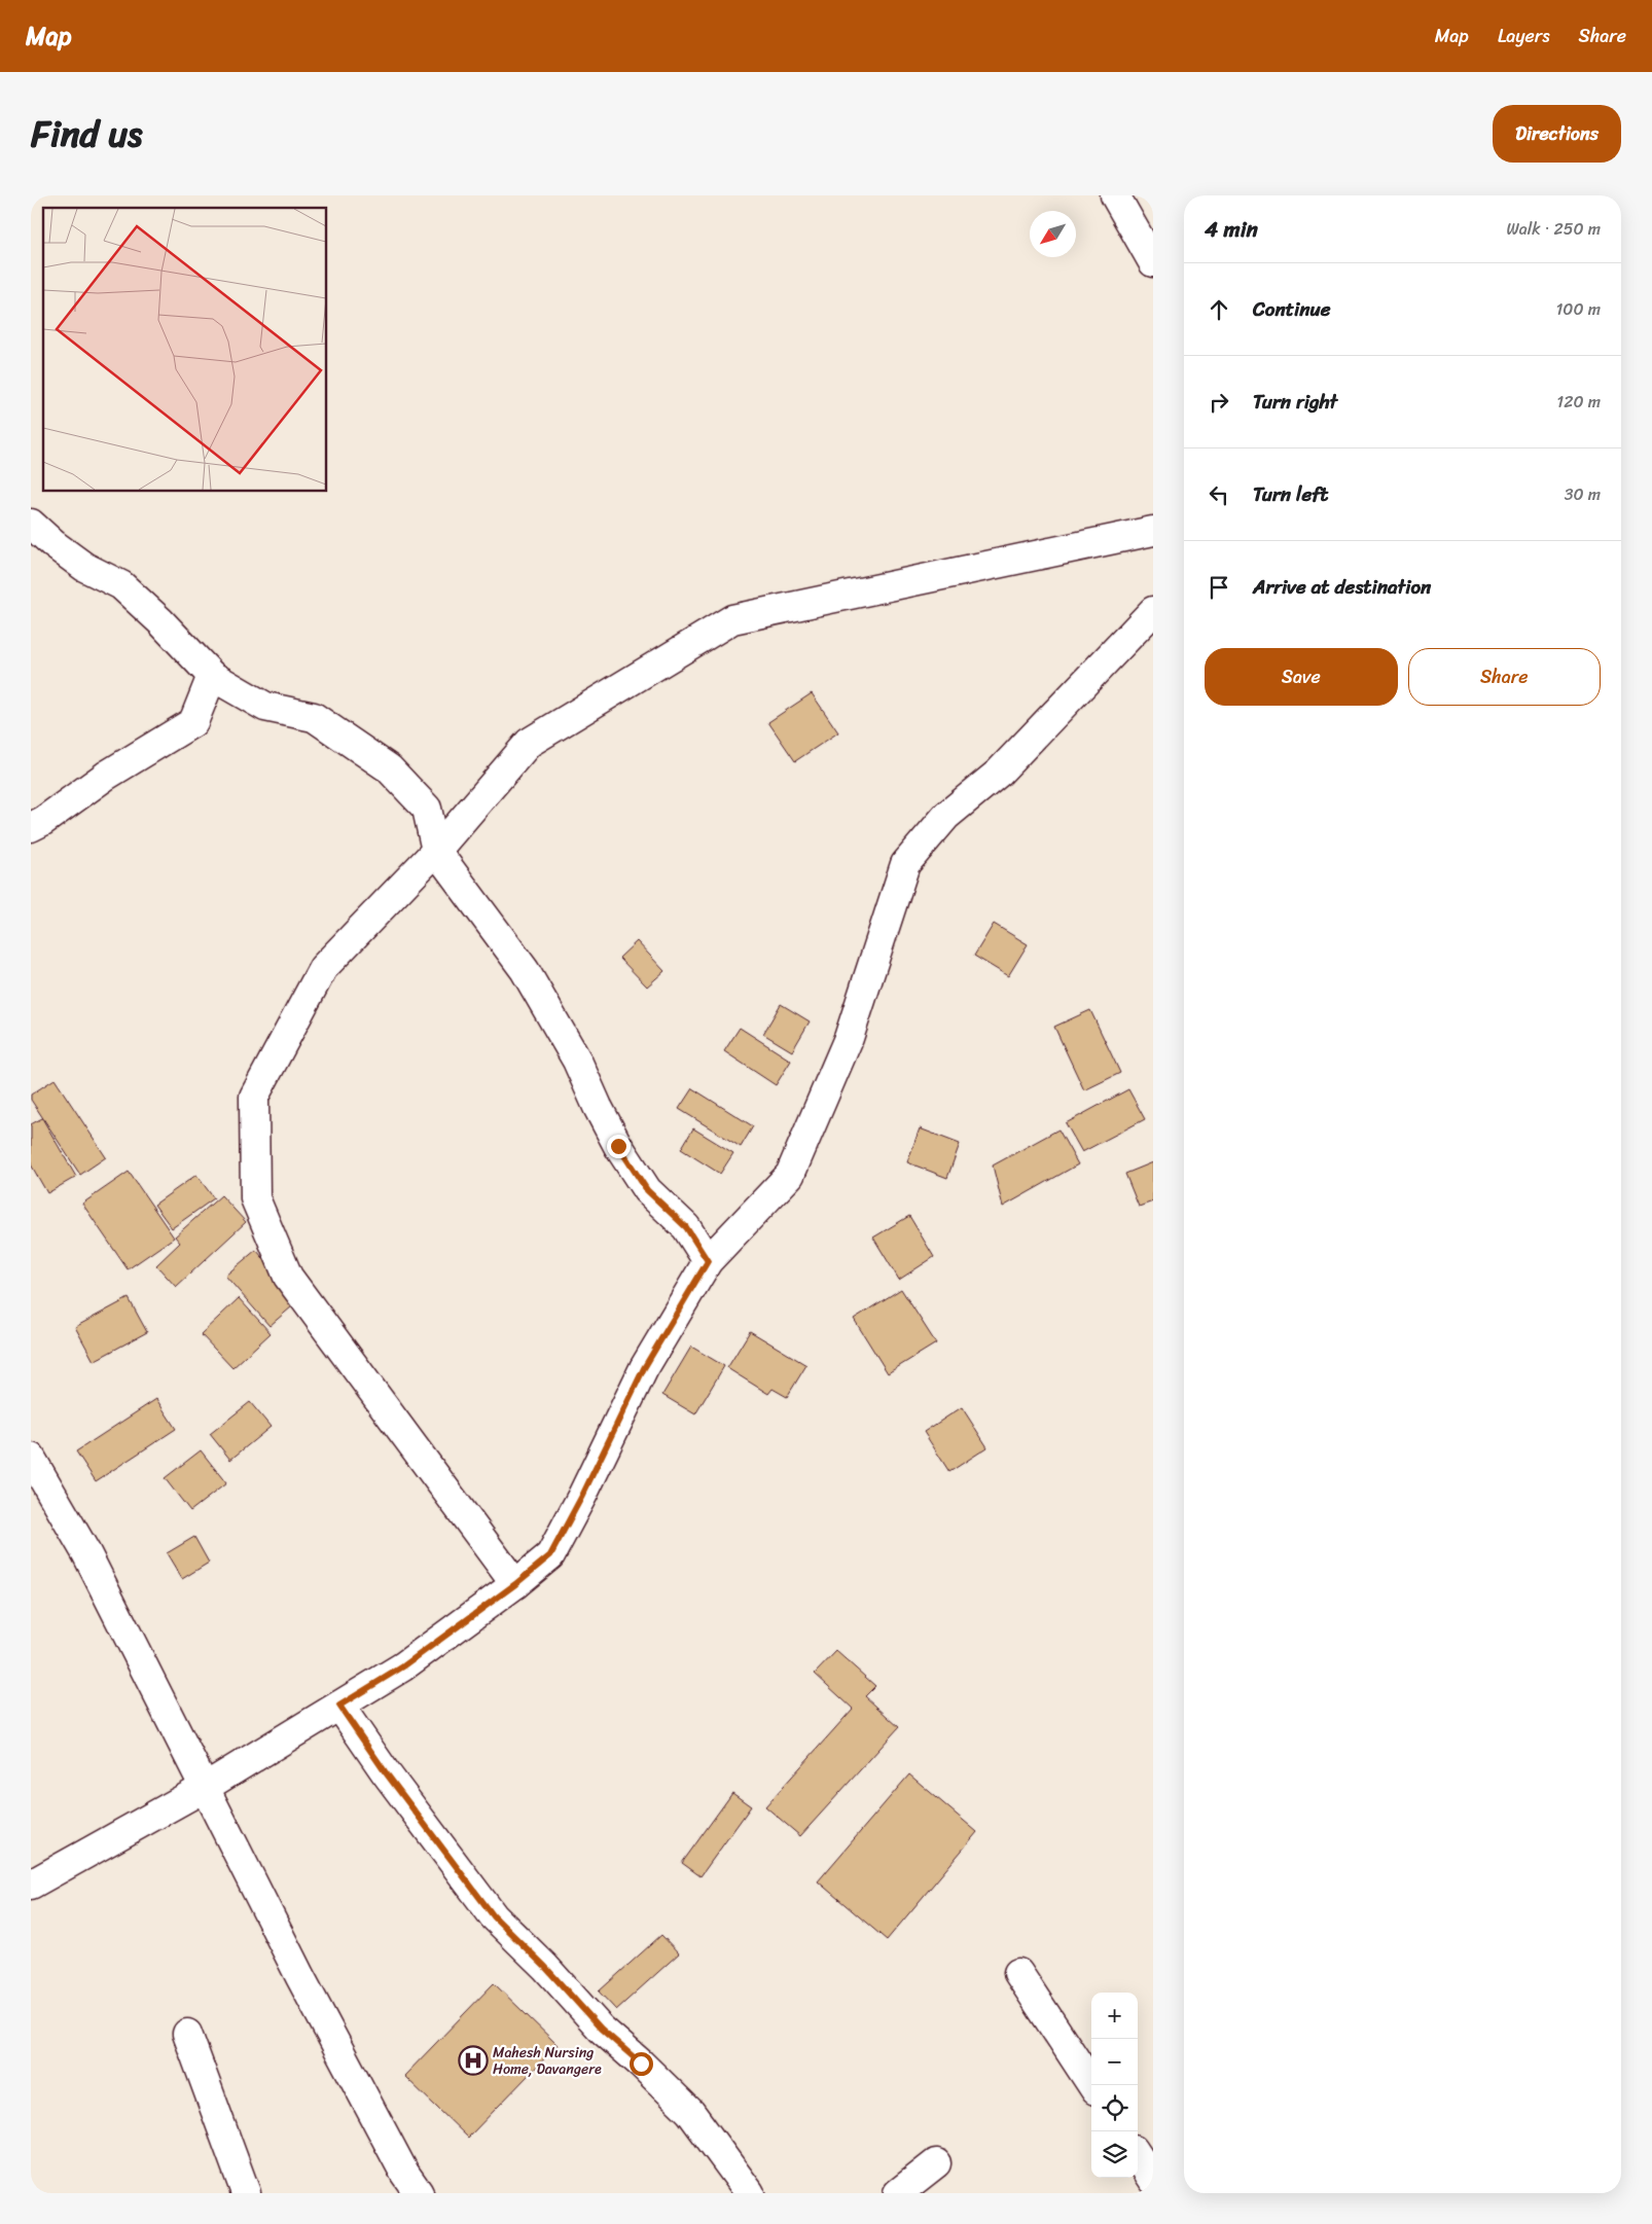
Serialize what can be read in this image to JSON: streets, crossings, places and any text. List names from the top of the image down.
{
  "places": {
    "hospital": ["Mahesh Nursing Home, Davangere"]
  },
  "north": "bottom left",
  "page": {
    "header": "Map",
    "nav": ["Map", "Layers", "Share"],
    "title": "Find us",
    "buttons": [
      "Directions",
      ["Save", "Share"]
    ],
    "heading": ["4 min", "Walk · 250 m"],
    "list": [
      ["Continue", "100 m"],
      ["Turn right", "120 m"],
      ["Turn left", "30 m"],
      "Arrive at destination"
    ],
    "map_buttons": ["+", "−"]
  }
}
